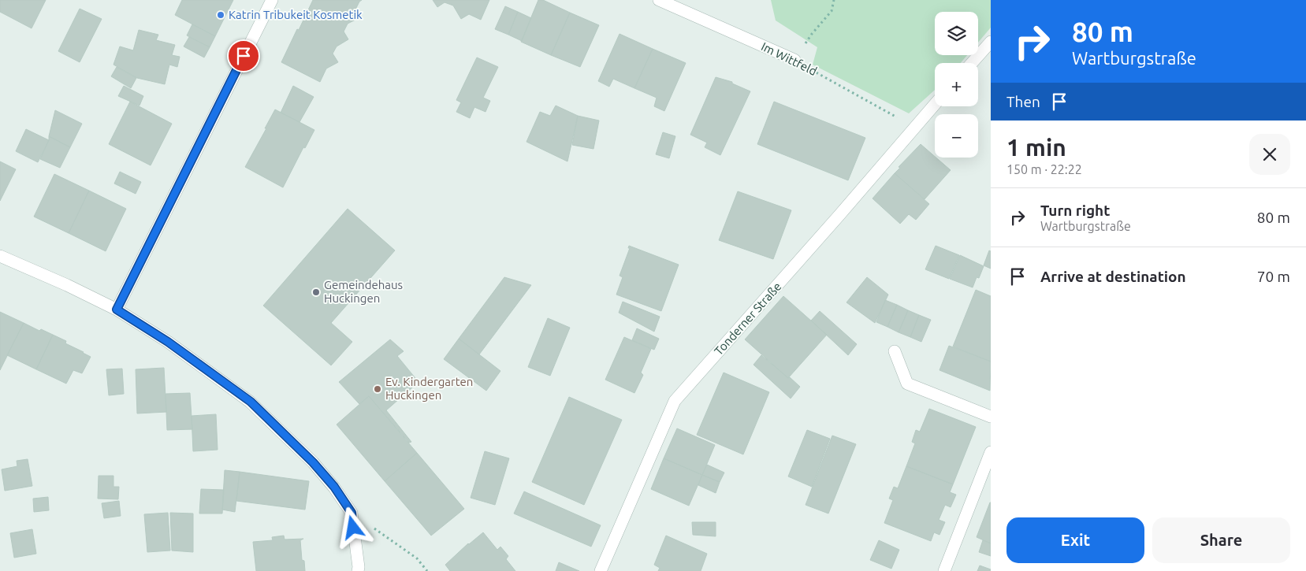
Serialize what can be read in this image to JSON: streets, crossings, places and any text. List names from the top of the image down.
{
  "streets": {
    "street": ["Im Wittfeld", "Tonderner Straße"]
  },
  "crossings": [
    ["Im Wittfeld", "Tonderner Straße"]
  ],
  "places": ["Katrin Tribukeit Kosmetik", "Gemeindehaus Huckingen", "Ev. Kindergarten Huckingen"],
  "page": {
    "turn": ["80 m", "Wartburgstraße"],
    "map_buttons": ["+", "−"],
    "then": "Then",
    "heading": ["1 min", "150 m · 22:22"],
    "list": [
      {
        "name": "Turn right",
        "note": "Wartburgstraße",
        "value": "80 m"
      },
      {
        "name": "Arrive at destination",
        "value": "70 m"
      }
    ],
    "buttons": ["Exit", "Share"]
  }
}
